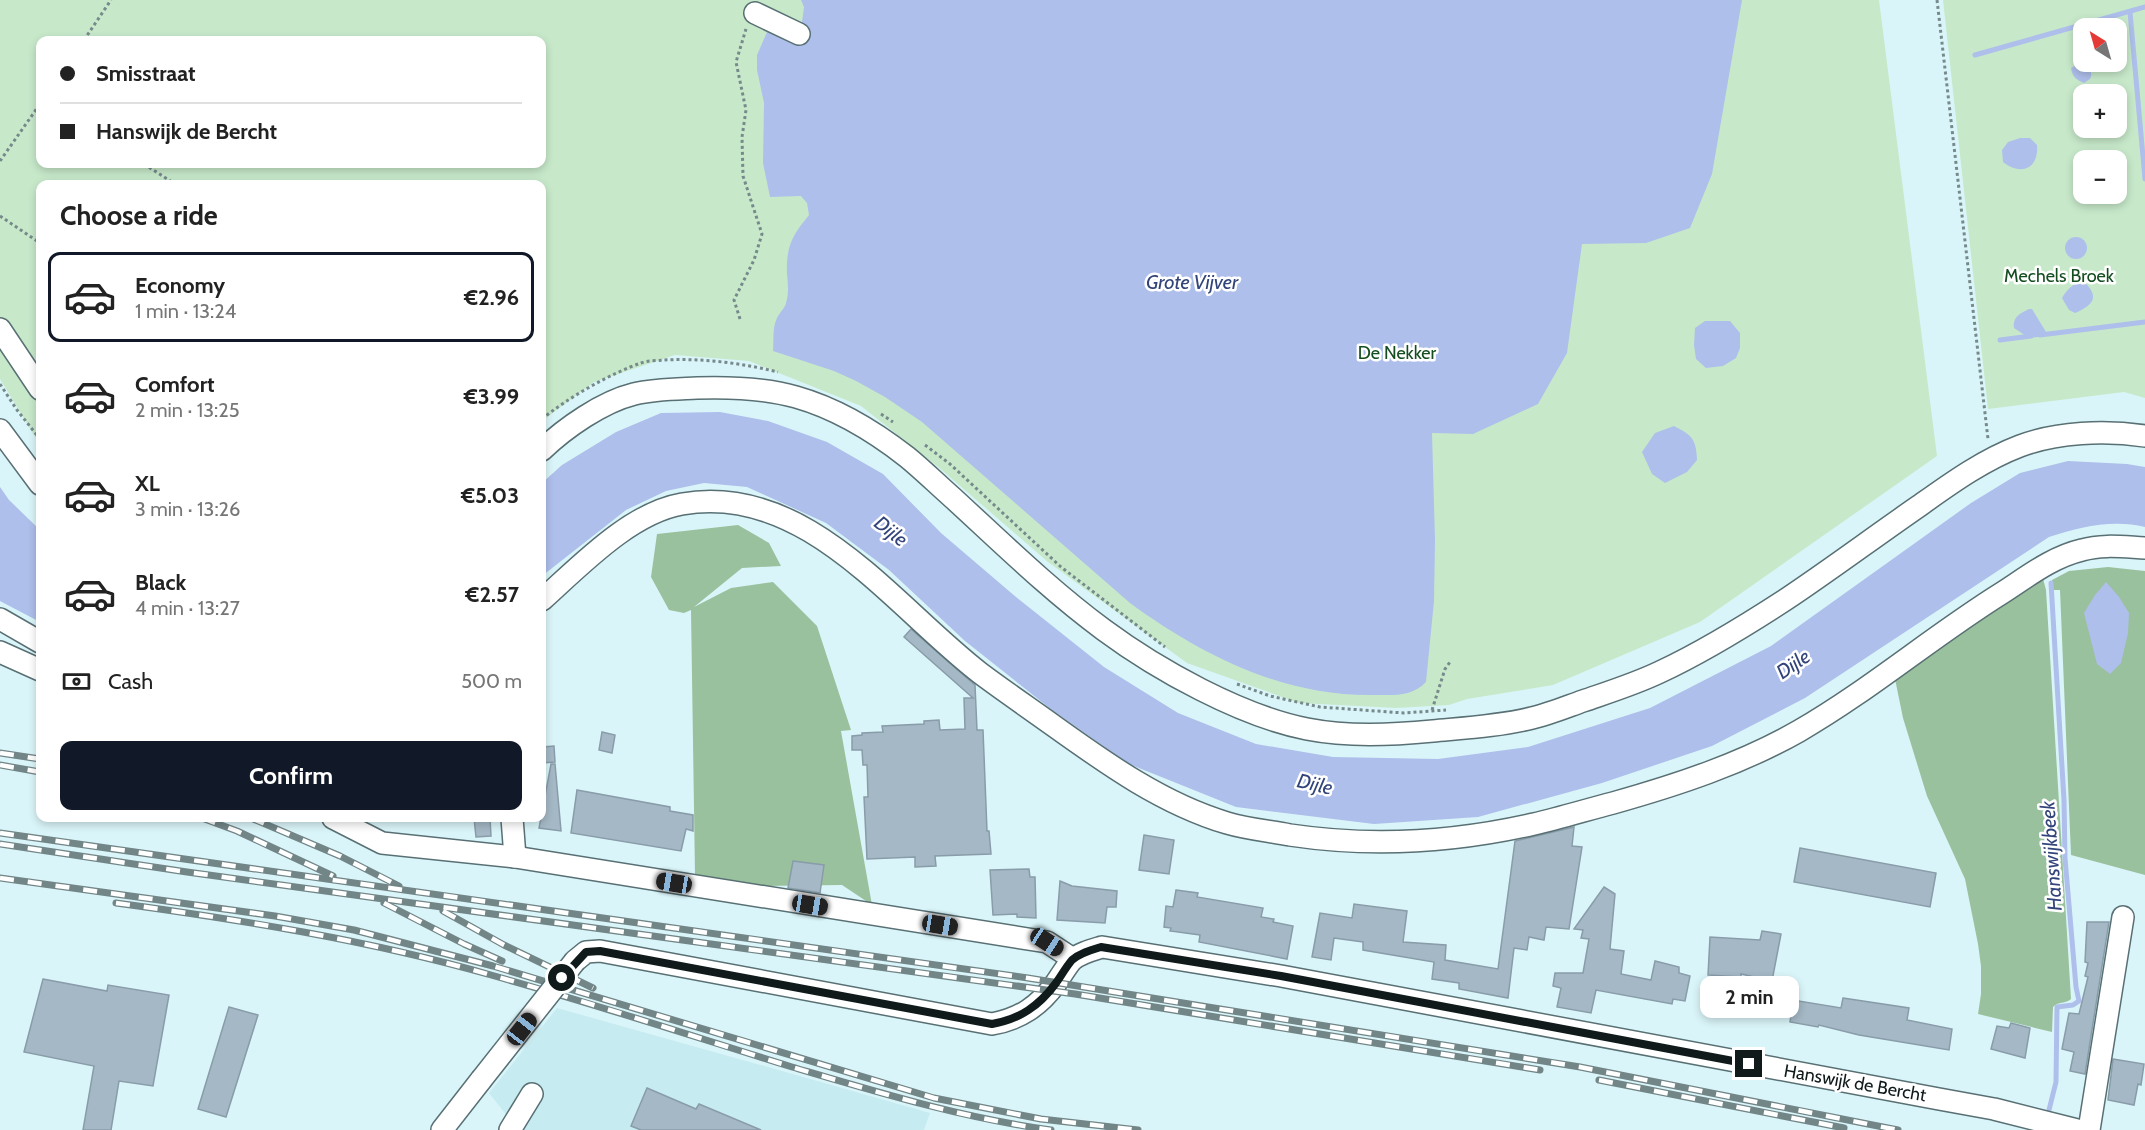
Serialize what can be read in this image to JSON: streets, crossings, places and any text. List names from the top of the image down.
{
  "streets": {
    "street": ["Hanswijk de Bercht"]
  },
  "water": ["Grote Vijver", "Dijle", "Hanswijkbeek"],
  "parks": ["Mechels Broek", "De Nekker"],
  "north": "top left",
  "page": {
    "map_buttons": ["+", "−"],
    "banner": ["Smisstraat", "Hanswijk de Bercht"],
    "heading": "Choose a ride",
    "list": [
      {
        "name": "Economy",
        "note": "1 min · 13:24",
        "value": "€2.96"
      },
      {
        "name": "Comfort",
        "note": "2 min · 13:25",
        "value": "€3.99"
      },
      {
        "name": "XL",
        "note": "3 min · 13:26",
        "value": "€5.03"
      },
      {
        "name": "Black",
        "note": "4 min · 13:27",
        "value": "€2.57"
      }
    ],
    "pay": ["Cash", "500 m"],
    "buttons": "Confirm",
    "bubble": "2 min"
  }
}
